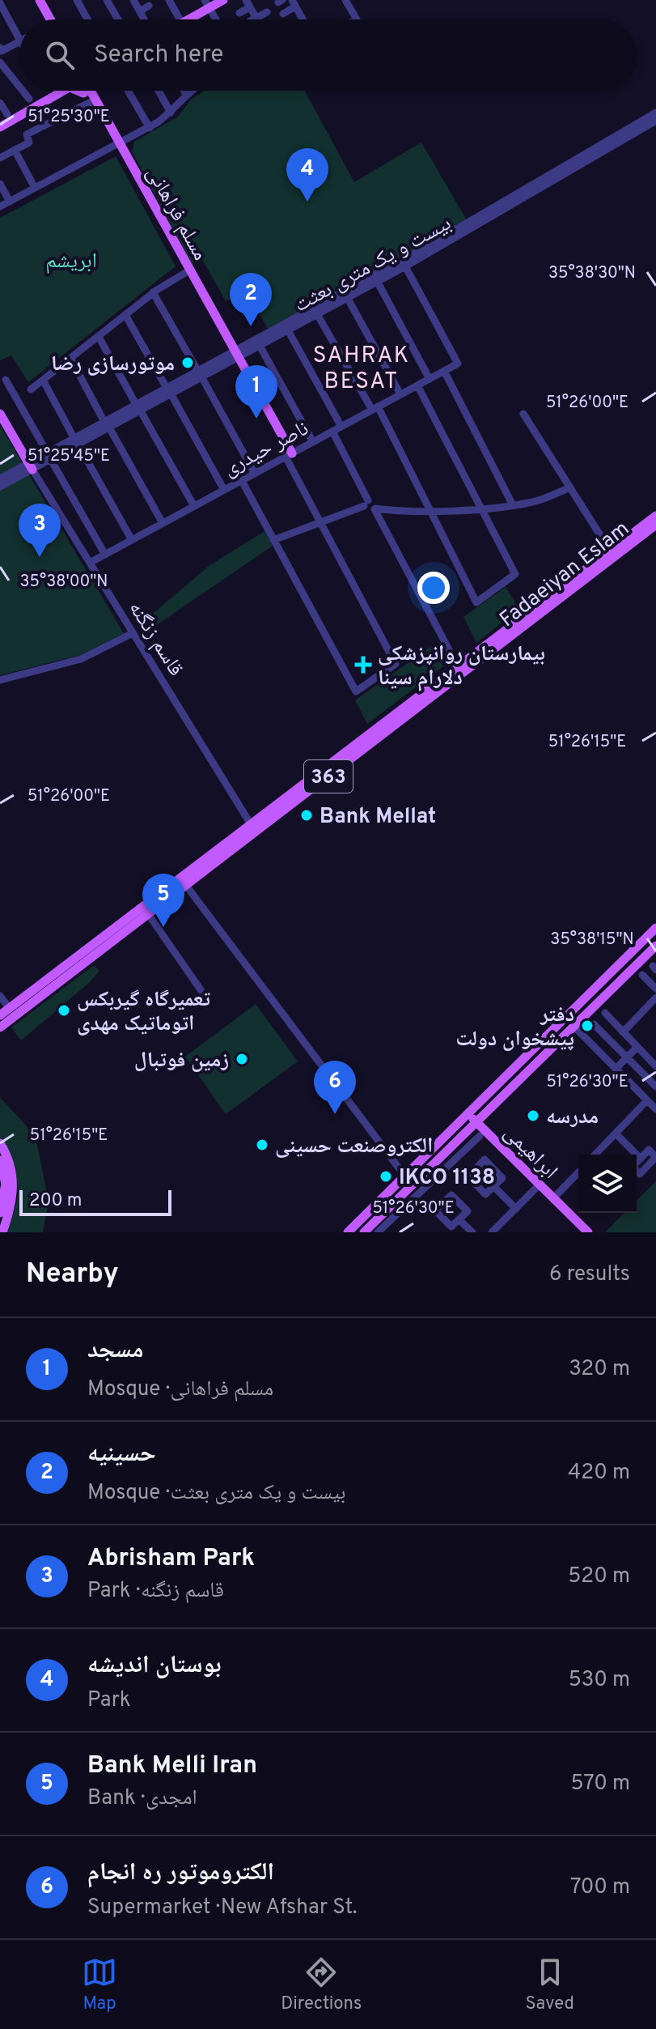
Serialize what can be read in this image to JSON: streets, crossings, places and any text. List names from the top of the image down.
{
  "streets": {
    "main road": [
      "مسلم فراهانی",
      "Fadaeiyan Eslam",
      "363",
      "ابراهیمی"
    ],
    "street": ["بیست و یک متری بعثت", "ناصر حیدری", "قاسم زنگنه"]
  },
  "crossings": [
    ["مسلم فراهانی", "بیست و یک متری بعثت"],
    ["مسلم فراهانی", "ناصر حیدری"],
    ["بیست و یک متری بعثت", "ناصر حیدری"],
    ["بیست و یک متری بعثت", "قاسم زنگنه"],
    ["ناصر حیدری", "قاسم زنگنه"],
    ["Fadaeiyan Eslam", "قاسم زنگنه"]
  ],
  "districts": ["SAHRAK BESAT"],
  "parks": ["ابریشم"],
  "places": {
    "other": [
      "موتورسازی رضا",
      "Bank Mellat",
      "تعمیرگاه گیربکس اتوماتیک مهدی",
      "دفتر پیشخوان دولت",
      "زمین فوتبال",
      "مدرسه",
      "الکتروصنعت حسینی",
      "IKCO 1138"
    ],
    "health": ["بیمارستان روانپزشکی دلارام سینا"]
  },
  "scale_bar": "200 m",
  "page": {
    "search": "Search here",
    "pins": [
      "4",
      "2",
      "1",
      "3",
      "5",
      "6"
    ],
    "scale": "200 m",
    "heading": ["Nearby", "6 results"],
    "list": [
      {
        "mark": "1",
        "name": "مسجد",
        "note": "Mosque · مسلم فراهانی",
        "value": "320 m"
      },
      {
        "mark": "2",
        "name": "حسینیه",
        "note": "Mosque · بیست و یک متری بعثت",
        "value": "420 m"
      },
      {
        "mark": "3",
        "name": "Abrisham Park",
        "note": "Park · قاسم زنگنه",
        "value": "520 m"
      },
      {
        "mark": "4",
        "name": "بوستان اندیشه",
        "note": "Park",
        "value": "530 m"
      },
      {
        "mark": "5",
        "name": "Bank Melli Iran",
        "note": "Bank · امجدی",
        "value": "570 m"
      },
      {
        "mark": "6",
        "name": "الکتروموتور ره انجام",
        "note": "Supermarket · New Afshar St.",
        "value": "700 m"
      }
    ],
    "nav": ["Map", "Directions", "Saved"]
  },
  "coordinates": [
    "51°25'30\"E",
    "35°38'30\"N",
    "51°26'00\"E",
    "51°25'45\"E",
    "35°38'00\"N",
    "51°26'15\"E",
    "35°38'15\"N",
    "51°26'30\"E"
  ]
}
